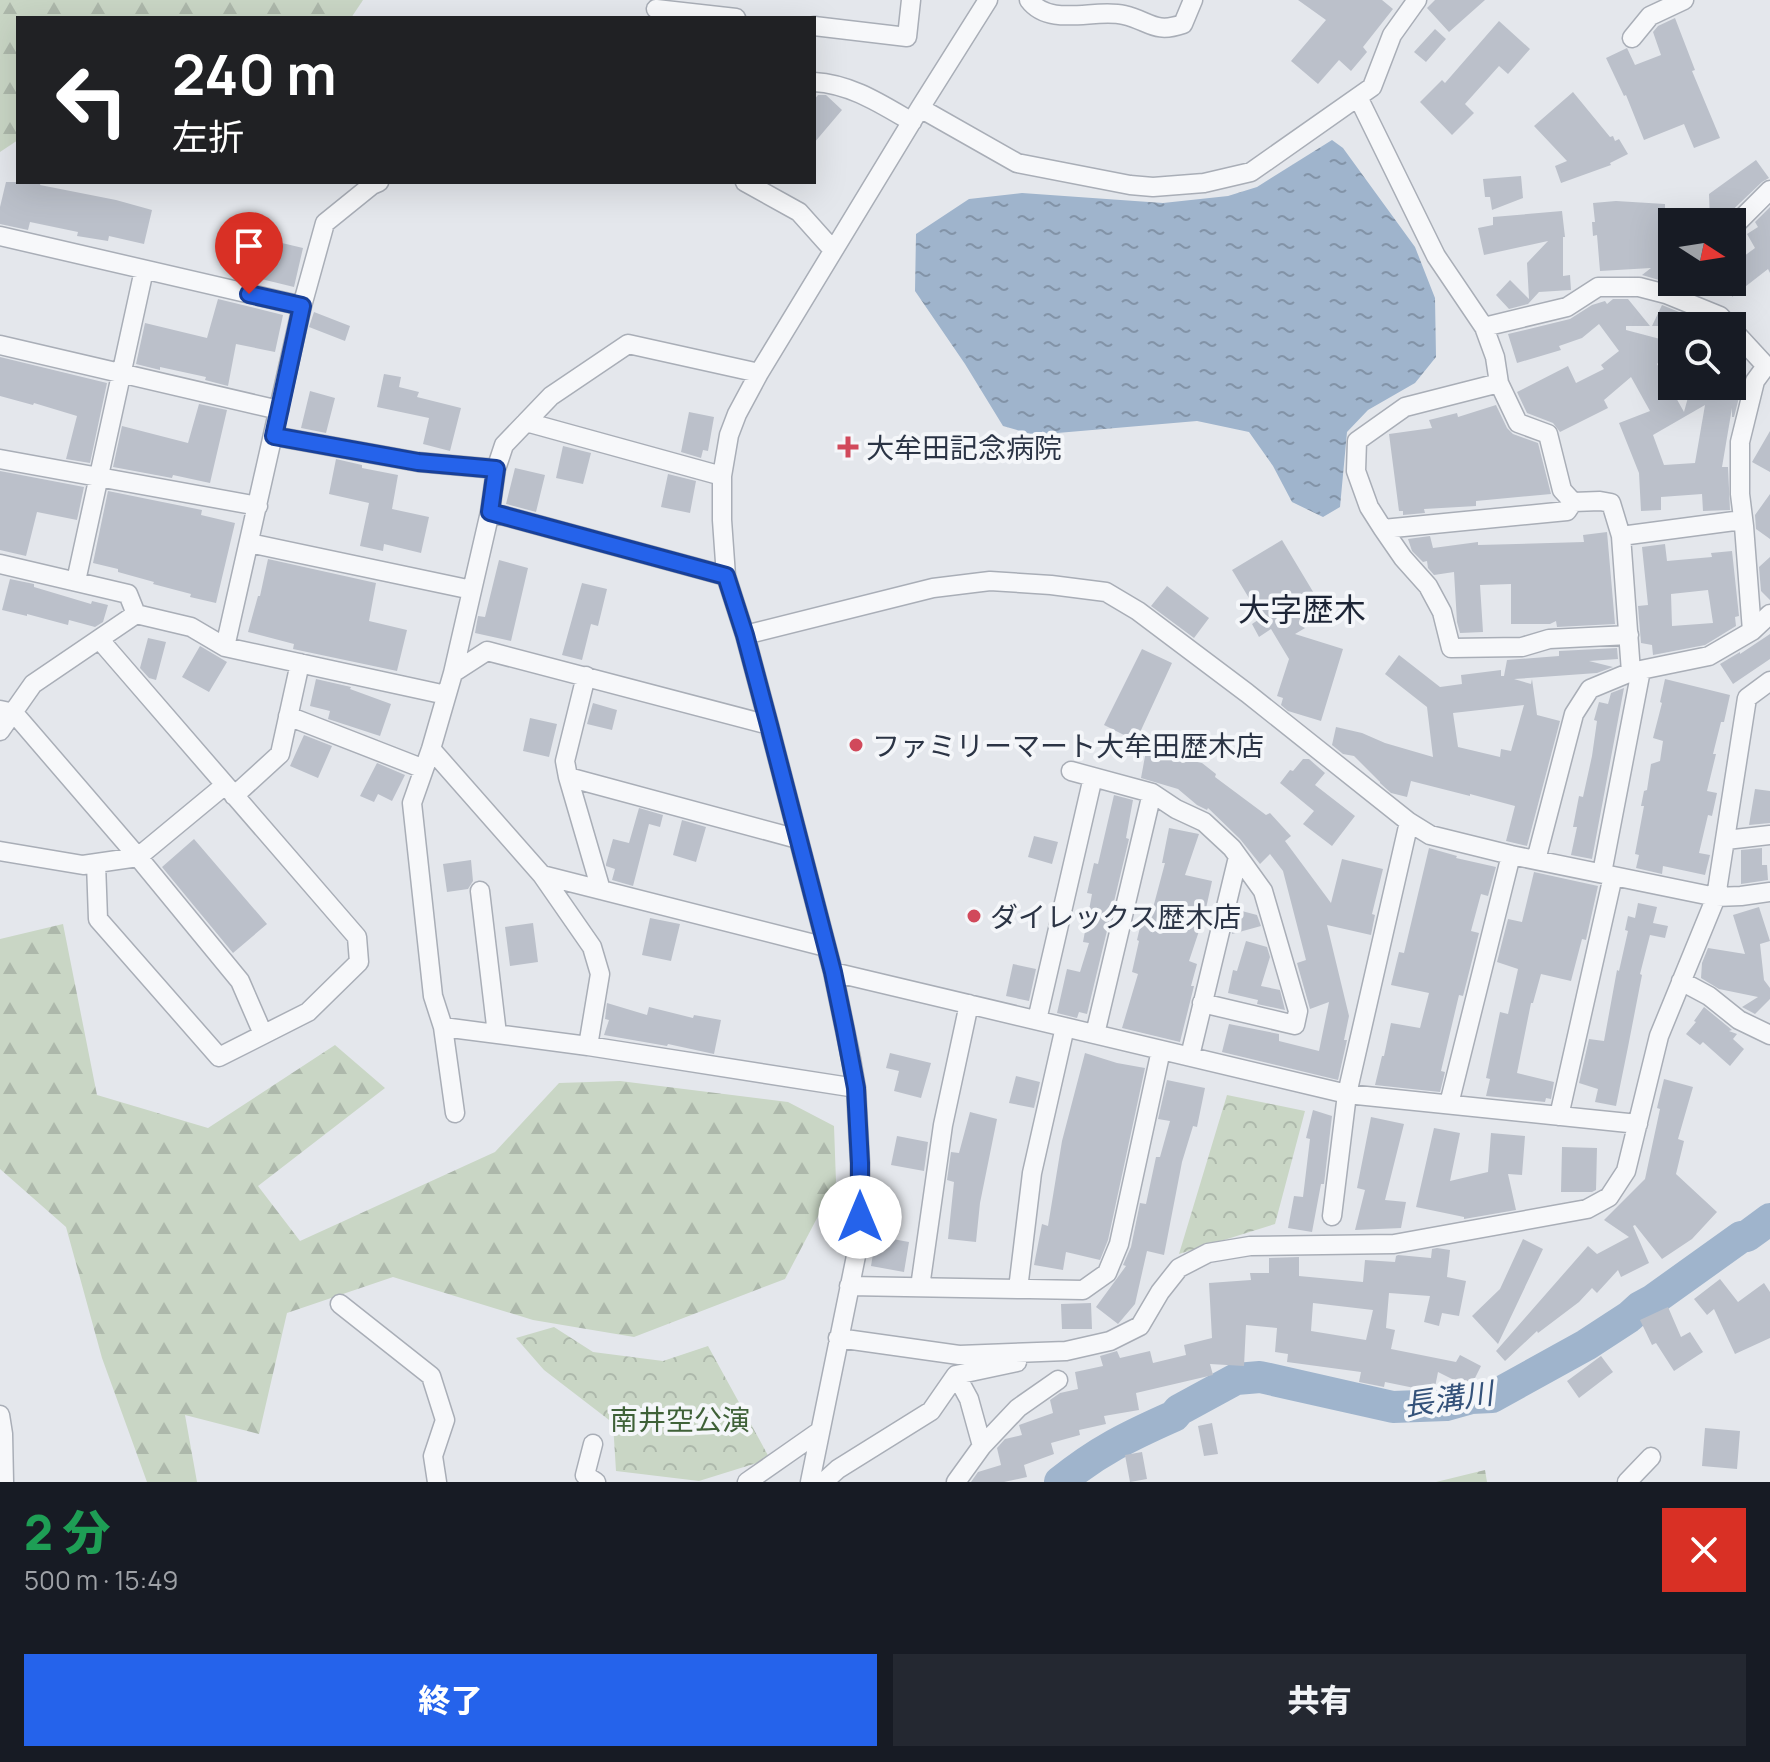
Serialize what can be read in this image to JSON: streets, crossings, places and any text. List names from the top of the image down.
{
  "districts": ["大字歴木"],
  "water": ["長溝川"],
  "parks": ["南井空公演"],
  "places": {
    "health": ["大牟田記念病院"],
    "other": ["ファミリーマート大牟田歴木店", "ダイレックス歴木店"]
  },
  "north": "right",
  "page": {
    "turn": ["240 m", "左折"],
    "heading": ["2 分", "500 m · 15:49"],
    "buttons": ["終了", "共有"]
  }
}
